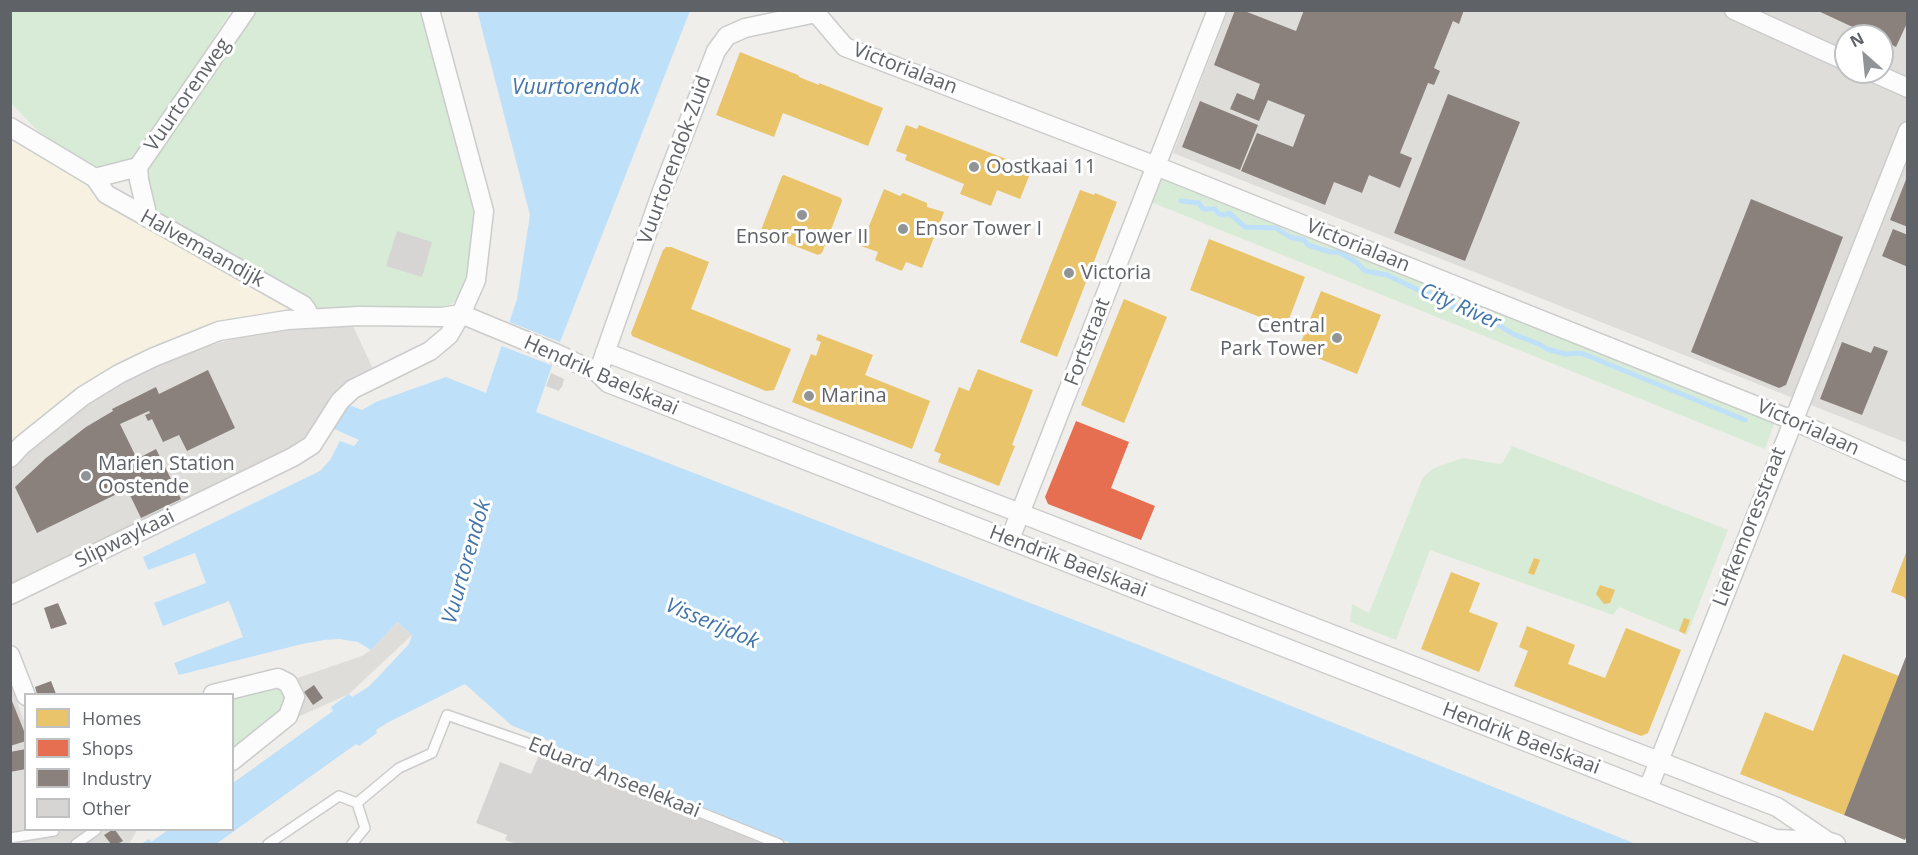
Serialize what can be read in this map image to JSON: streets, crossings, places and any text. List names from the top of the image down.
{
  "streets": {
    "street": [
      "Victorialaan",
      "Vuurtorenweg",
      "Vuurtorendok-Zuid",
      "Halvemaandijk",
      "Fortstraat",
      "Hendrik Baelskaai",
      "Liefkemoresstraat",
      "Slipwaykaai"
    ],
    "lane": ["Eduard Anseelekaai"]
  },
  "crossings": [
    ["Victorialaan", "Vuurtorendok-Zuid"],
    ["Victorialaan", "Fortstraat"],
    ["Victorialaan", "Liefkemoresstraat"],
    ["Vuurtorenweg", "Halvemaandijk"],
    ["Vuurtorendok-Zuid", "Hendrik Baelskaai"],
    ["Fortstraat", "Hendrik Baelskaai"],
    ["Hendrik Baelskaai", "Liefkemoresstraat"],
    ["Hendrik Baelskaai", "Slipwaykaai"]
  ],
  "water": ["Vuurtorendok", "City River", "Visserijdok"],
  "places": [
    "Oostkaai 11",
    "Ensor Tower II",
    "Ensor Tower I",
    "Victoria",
    "Central Park Tower",
    "Marina",
    "Marien Station Oostende"
  ],
  "legend": [
    "Homes",
    "Shops",
    "Industry",
    "Other"
  ],
  "north": "top left"
}
